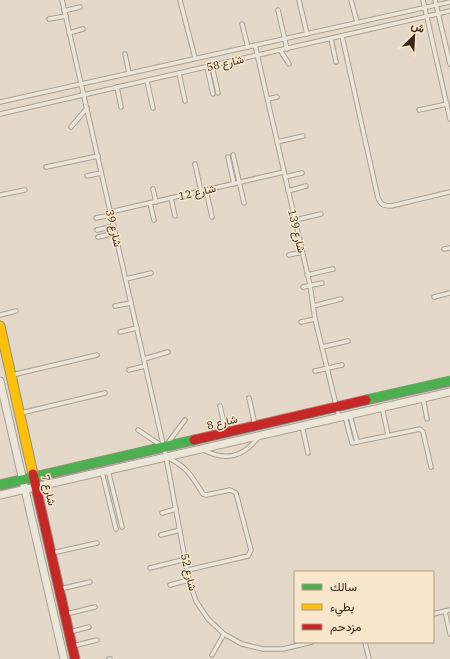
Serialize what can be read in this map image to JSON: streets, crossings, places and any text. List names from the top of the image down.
{
  "streets": {
    "street": ["شارع 8", "شارع 7"],
    "lane": [
      "شارع 58",
      "شارع 12",
      "شارع 39",
      "شارع 139",
      "شارع 52"
    ]
  },
  "crossings": [
    ["شارع 58", "شارع 39"],
    ["شارع 58", "شارع 139"],
    ["شارع 12", "شارع 39"],
    ["شارع 12", "شارع 139"],
    ["شارع 39", "شارع 8"],
    ["شارع 39", "شارع 52"],
    ["شارع 139", "شارع 8"],
    ["شارع 8", "شارع 7"],
    ["شارع 8", "شارع 52"]
  ],
  "legend": ["سالك", "بطيء", "مزدحم"],
  "north": "top right"
}
